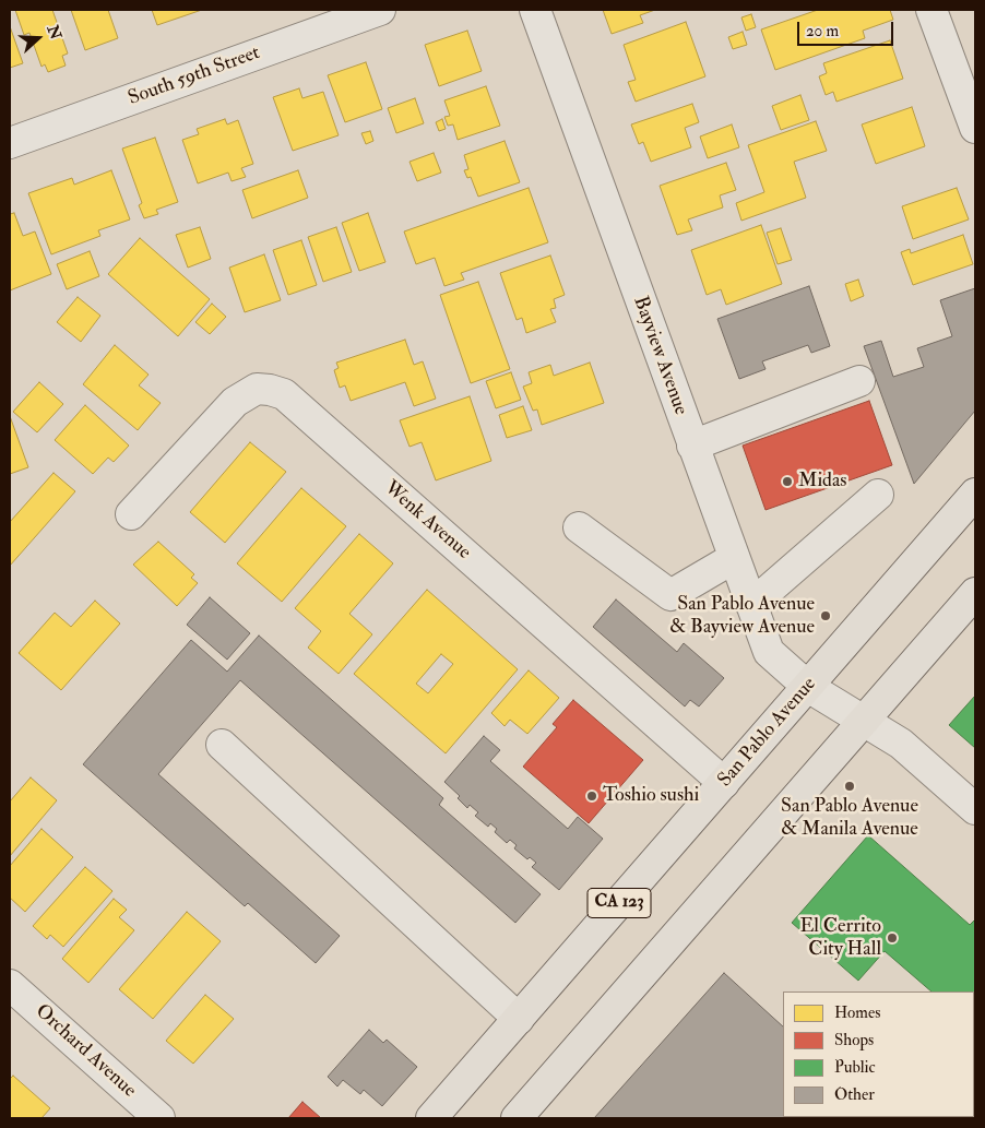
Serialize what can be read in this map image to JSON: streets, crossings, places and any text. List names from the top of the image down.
{
  "streets": {
    "main road": ["San Pablo Avenue", "CA 123"],
    "street": [
      "South 59th Street",
      "Bayview Avenue",
      "Wenk Avenue",
      "Orchard Avenue"
    ]
  },
  "crossings": [
    ["Bayview Avenue", "San Pablo Avenue"],
    ["Wenk Avenue", "San Pablo Avenue"]
  ],
  "places": [
    "Midas",
    "San Pablo Avenue & Bayview Avenue",
    "San Pablo Avenue & Manila Avenue",
    "Toshio sushi",
    "El Cerrito City Hall"
  ],
  "legend": [
    "Homes",
    "Shops",
    "Public",
    "Other"
  ],
  "scale_bar": "20 m",
  "north": "right"
}
